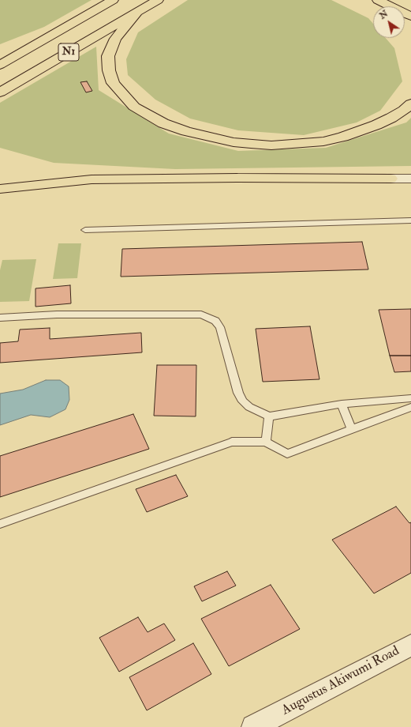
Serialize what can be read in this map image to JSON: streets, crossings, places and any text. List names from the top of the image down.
{
  "streets": {
    "highway": ["N1"],
    "street": ["Augustus Akiwumi Road"]
  },
  "north": "top left"
}
